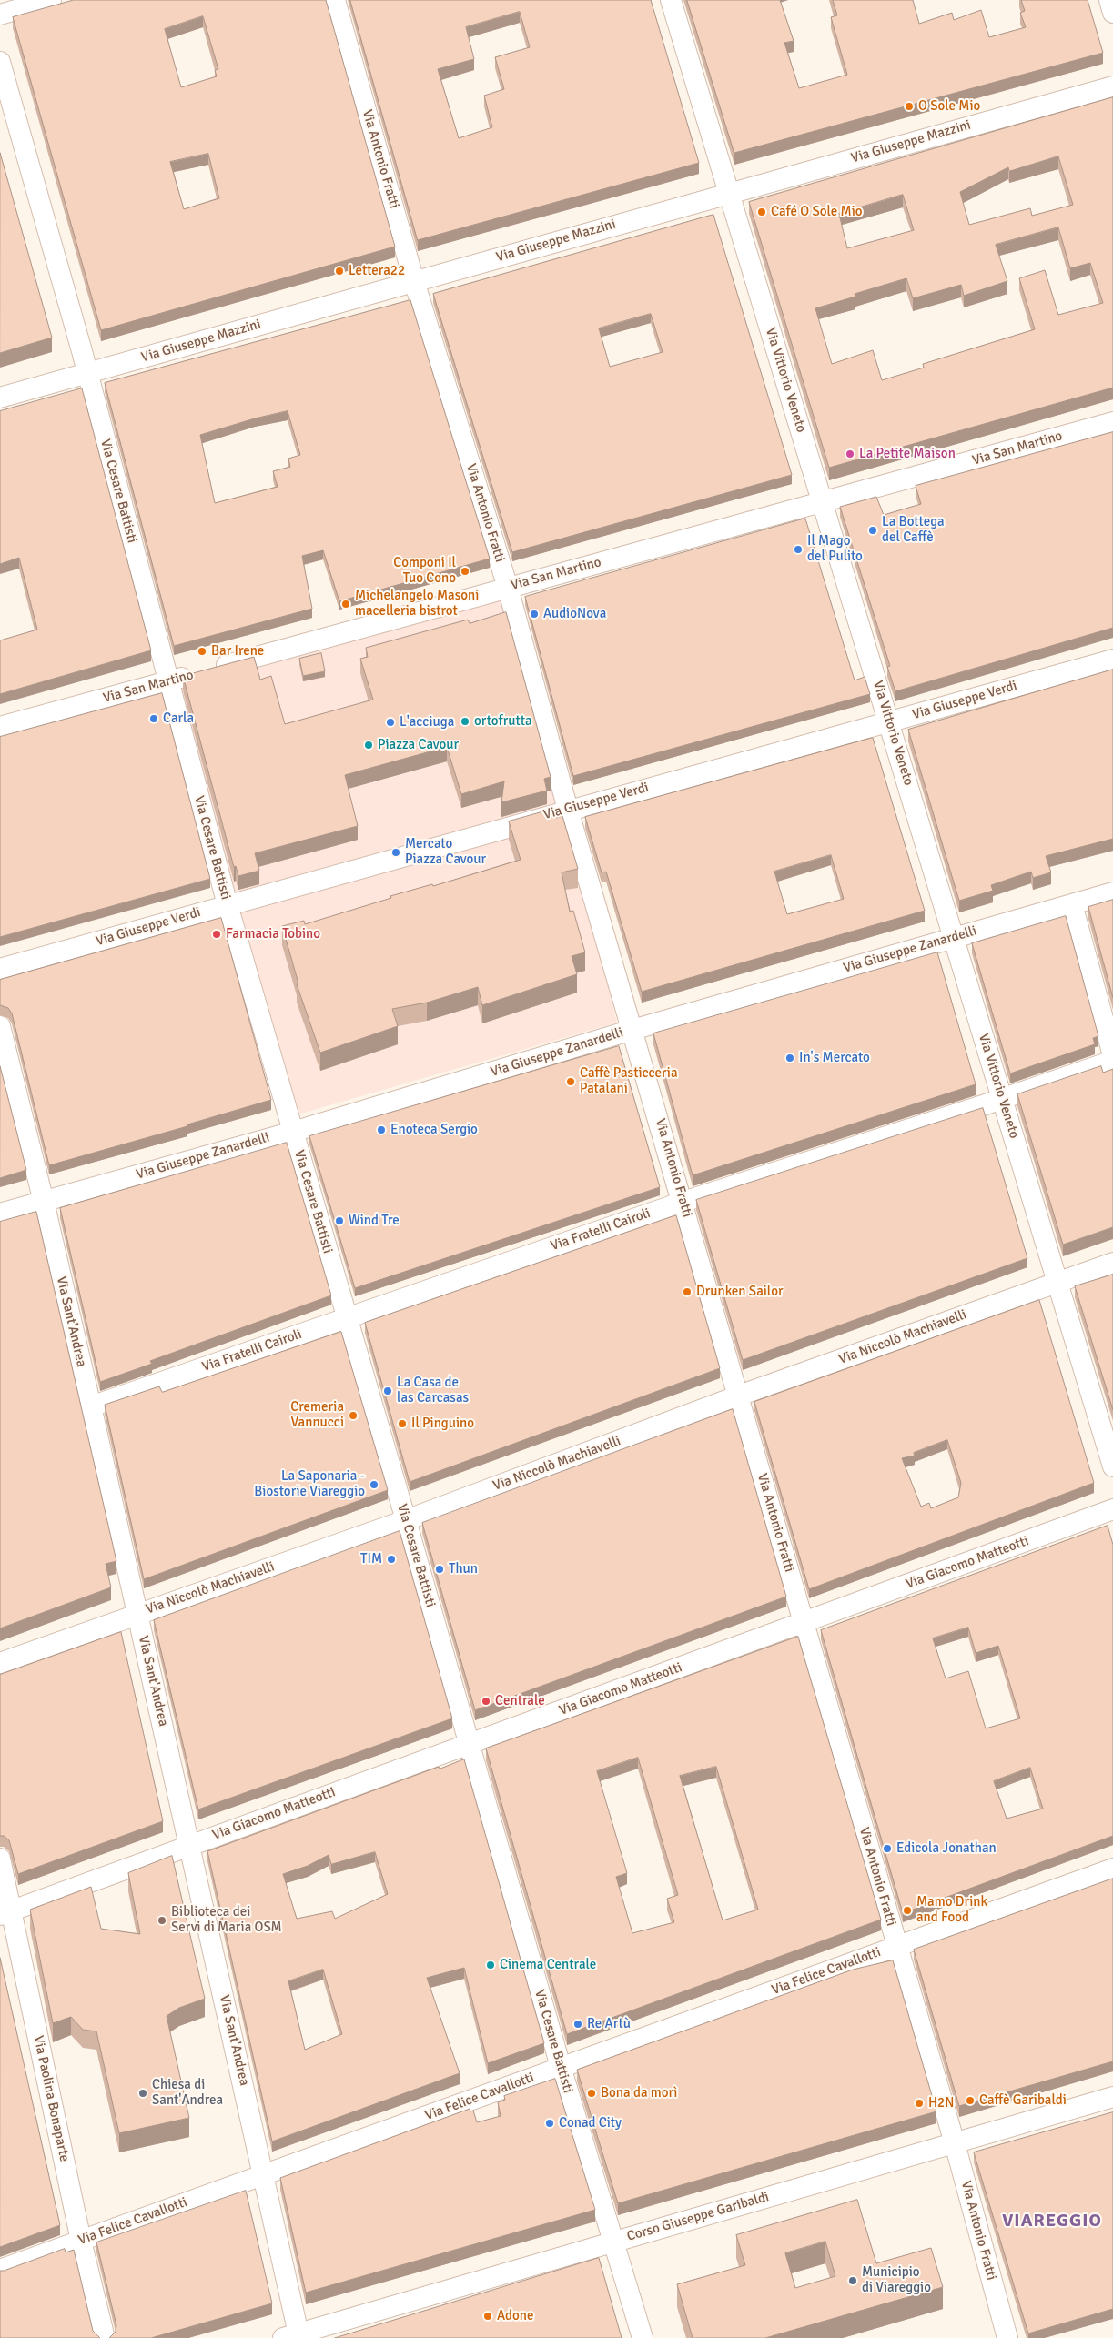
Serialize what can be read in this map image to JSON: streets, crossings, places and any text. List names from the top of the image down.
{
  "streets": {
    "street": [
      "Via Giuseppe Mazzini",
      "Via Antonio Fratti",
      "Via Vittorio Veneto",
      "Via San Martino",
      "Via Cesare Battisti",
      "Via Giuseppe Verdi",
      "Via Giuseppe Zanardelli",
      "Via Fratelli Cairoli",
      "Via Sant'Andrea",
      "Via Niccolò Machiavelli",
      "Via Giacomo Matteotti",
      "Via Felice Cavallotti",
      "Via Paolina Bonaparte",
      "Corso Giuseppe Garibaldi"
    ]
  },
  "crossings": [
    ["Via Giuseppe Mazzini", "Via Antonio Fratti"],
    ["Via Giuseppe Mazzini", "Via Vittorio Veneto"],
    ["Via Giuseppe Mazzini", "Via Cesare Battisti"],
    ["Via Antonio Fratti", "Via San Martino"],
    ["Via Antonio Fratti", "Via Giuseppe Verdi"],
    ["Via Antonio Fratti", "Via Giuseppe Zanardelli"],
    ["Via Antonio Fratti", "Via Fratelli Cairoli"],
    ["Via Antonio Fratti", "Via Niccolò Machiavelli"],
    ["Via Antonio Fratti", "Via Giacomo Matteotti"],
    ["Via Antonio Fratti", "Via Felice Cavallotti"],
    ["Via Antonio Fratti", "Corso Giuseppe Garibaldi"],
    ["Via Vittorio Veneto", "Via San Martino"],
    ["Via Vittorio Veneto", "Via Giuseppe Verdi"],
    ["Via Vittorio Veneto", "Via Giuseppe Zanardelli"],
    ["Via Vittorio Veneto", "Via Fratelli Cairoli"],
    ["Via Vittorio Veneto", "Via Niccolò Machiavelli"],
    ["Via San Martino", "Via Cesare Battisti"],
    ["Via Cesare Battisti", "Via Giuseppe Verdi"],
    ["Via Cesare Battisti", "Via Giuseppe Zanardelli"],
    ["Via Cesare Battisti", "Via Fratelli Cairoli"],
    ["Via Cesare Battisti", "Via Niccolò Machiavelli"],
    ["Via Cesare Battisti", "Via Giacomo Matteotti"],
    ["Via Cesare Battisti", "Via Felice Cavallotti"],
    ["Via Cesare Battisti", "Corso Giuseppe Garibaldi"],
    ["Via Giuseppe Zanardelli", "Via Sant'Andrea"],
    ["Via Fratelli Cairoli", "Via Sant'Andrea"],
    ["Via Sant'Andrea", "Via Niccolò Machiavelli"],
    ["Via Sant'Andrea", "Via Giacomo Matteotti"],
    ["Via Sant'Andrea", "Via Felice Cavallotti"],
    ["Via Sant'Andrea", "Corso Giuseppe Garibaldi"],
    ["Via Giacomo Matteotti", "Via Paolina Bonaparte"],
    ["Via Felice Cavallotti", "Via Paolina Bonaparte"]
  ],
  "districts": ["VIAREGGIO"],
  "places": [
    "O Sole Mio",
    "Café O Sole Mio",
    "Lettera22",
    "La Petite Maison",
    "La Bottega del Caffè",
    "Il Mago del Pulito",
    "Componi Il Tuo Cono",
    "Michelangelo Masoni macelleria bistrot",
    "AudioNova",
    "Bar Irene",
    "Carla",
    "ortofrutta",
    "L'acciuga",
    "Piazza Cavour",
    "Mercato Piazza Cavour",
    "Farmacia Tobino",
    "In's Mercato",
    "Caffè Pasticceria Patalani",
    "Enoteca Sergio",
    "Wind Tre",
    "Drunken Sailor",
    "La Casa de las Carcasas",
    "Cremeria Vannucci",
    "Il Pinguino",
    "La Saponaria - Biostorie Viareggio",
    "TIM",
    "Thun",
    "Centrale",
    "Edicola Jonathan",
    "Mamo Drink and Food",
    "Biblioteca dei Servi di Maria OSM",
    "Cinema Centrale",
    "Re Artù",
    "Chiesa di Sant'Andrea",
    "Bona da morì",
    "Caffè Garibaldi",
    "H2N",
    "Conad City",
    "Municipio di Viareggio",
    "Adone"
  ]
}
